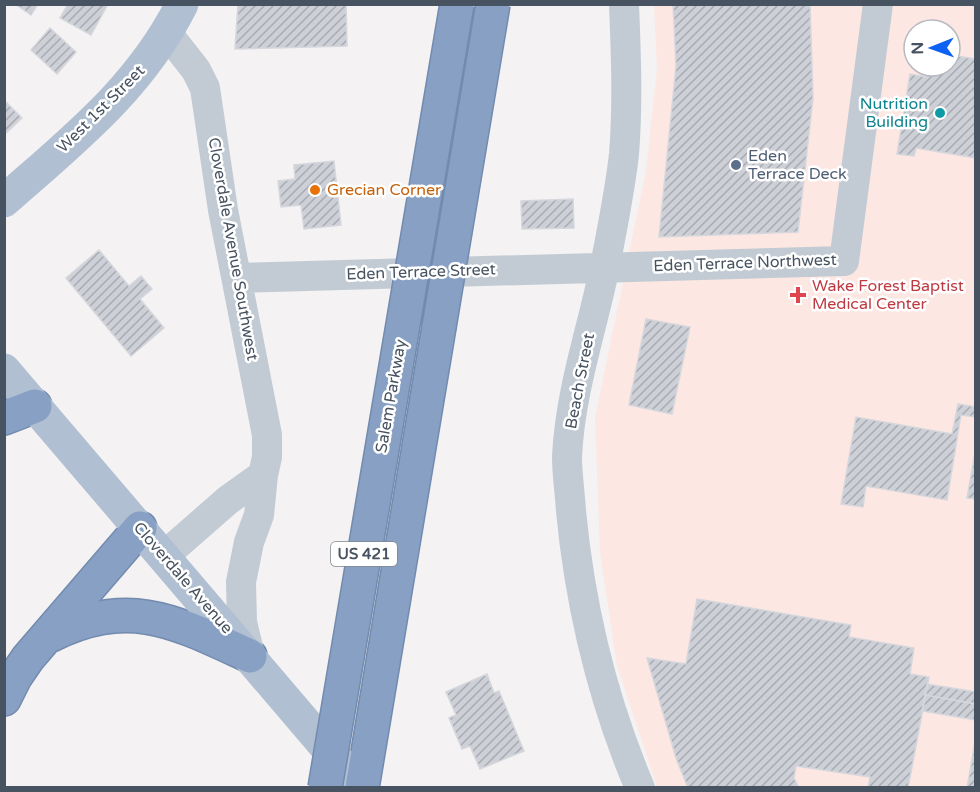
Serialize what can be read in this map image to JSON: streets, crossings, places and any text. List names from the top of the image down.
{
  "streets": {
    "highway": ["Salem Parkway", "US 421"],
    "main road": ["West 1st Street", "Cloverdale Avenue"],
    "street": [
      "Cloverdale Avenue Southwest",
      "Eden Terrace Northwest",
      "Eden Terrace Street",
      "Beach Street"
    ]
  },
  "crossings": [
    ["West 1st Street", "Cloverdale Avenue Southwest"],
    ["Cloverdale Avenue Southwest", "Eden Terrace Street"],
    ["Cloverdale Avenue Southwest", "Cloverdale Avenue"],
    ["Eden Terrace Northwest", "Eden Terrace Street"],
    ["Eden Terrace Northwest", "Beach Street"],
    ["Eden Terrace Street", "Beach Street"],
    ["Salem Parkway", "Cloverdale Avenue"],
    ["US 421", "Cloverdale Avenue"]
  ],
  "places": {
    "other": ["Nutrition Building", "Eden Terrace Deck", "Grecian Corner"],
    "health": ["Wake Forest Baptist Medical Center"]
  },
  "north": "left"
}
